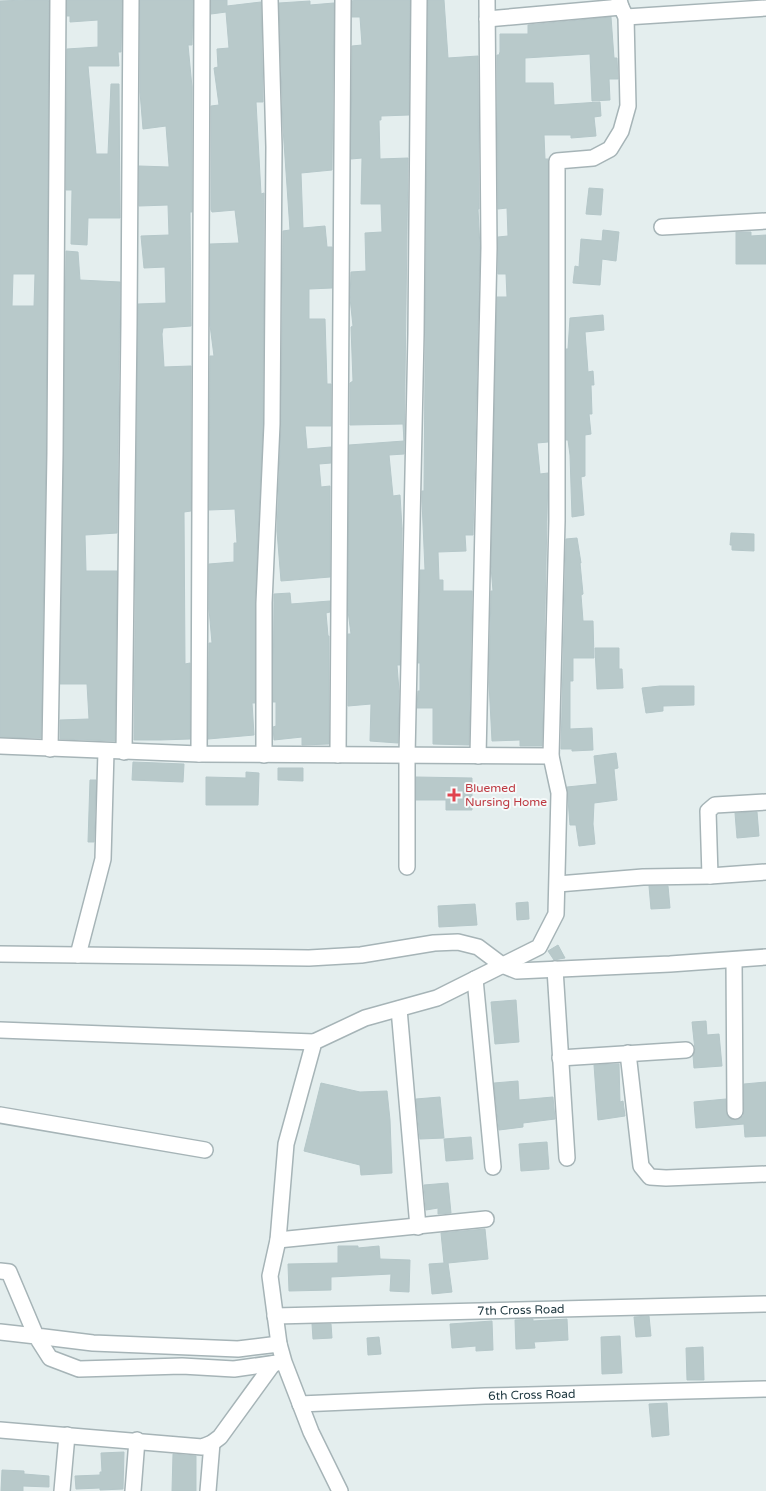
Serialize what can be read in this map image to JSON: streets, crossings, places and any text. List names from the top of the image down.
{
  "streets": {
    "street": ["7th Cross Road", "6th Cross Road"]
  },
  "places": {
    "health": ["Bluemed Nursing Home"]
  }
}
